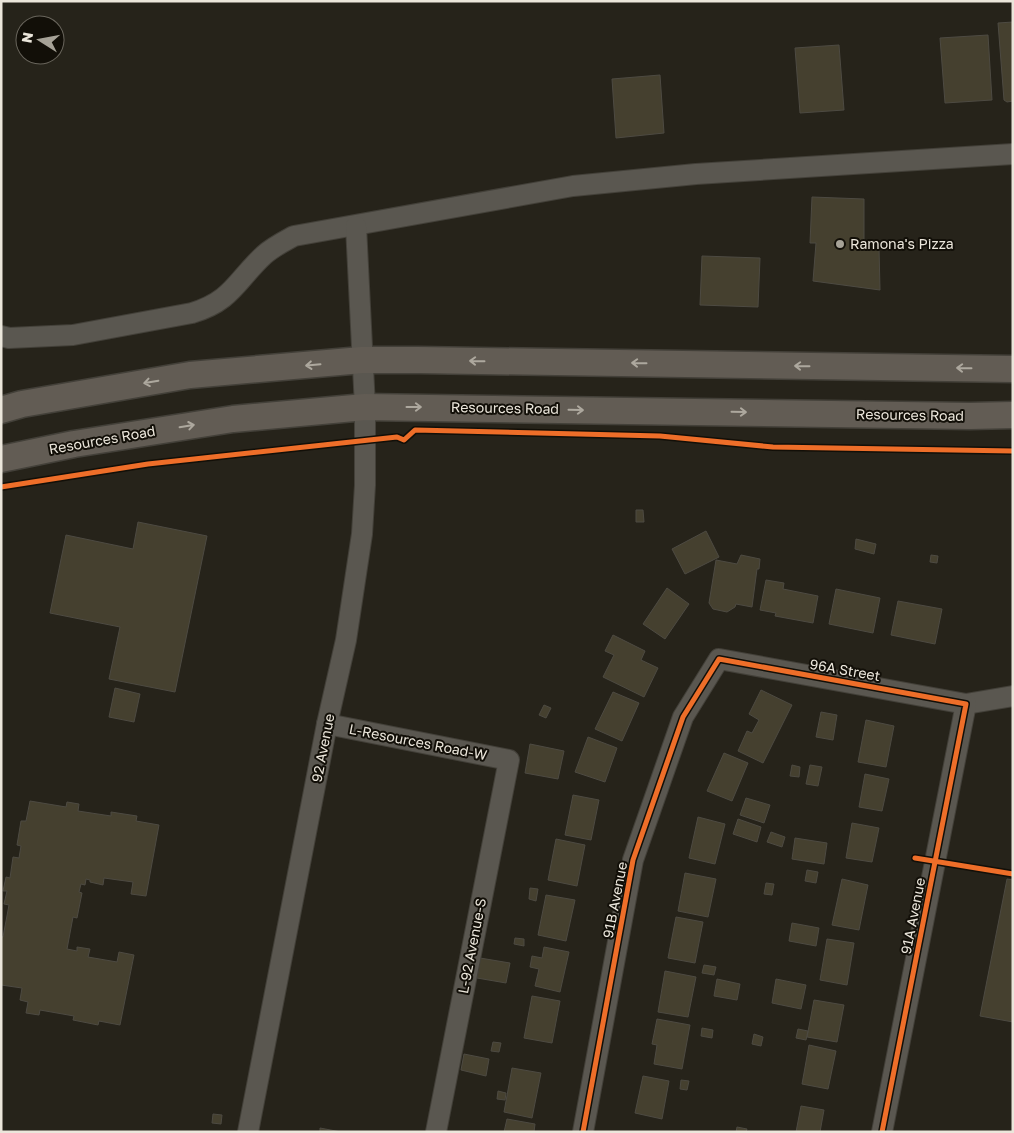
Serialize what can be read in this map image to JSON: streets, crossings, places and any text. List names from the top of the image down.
{
  "streets": {
    "main road": ["Resources Road"],
    "street": [
      "96A Street",
      "L-Resources Road-W",
      "92 Avenue",
      "91B Avenue",
      "91A Avenue",
      "L-92 Avenue-S"
    ]
  },
  "crossings": [
    ["Resources Road", "92 Avenue"],
    ["96A Street", "91B Avenue"],
    ["96A Street", "91A Avenue"],
    ["L-Resources Road-W", "92 Avenue"],
    ["L-Resources Road-W", "L-92 Avenue-S"]
  ],
  "places": ["Ramona's Pizza"],
  "north": "left"
}
